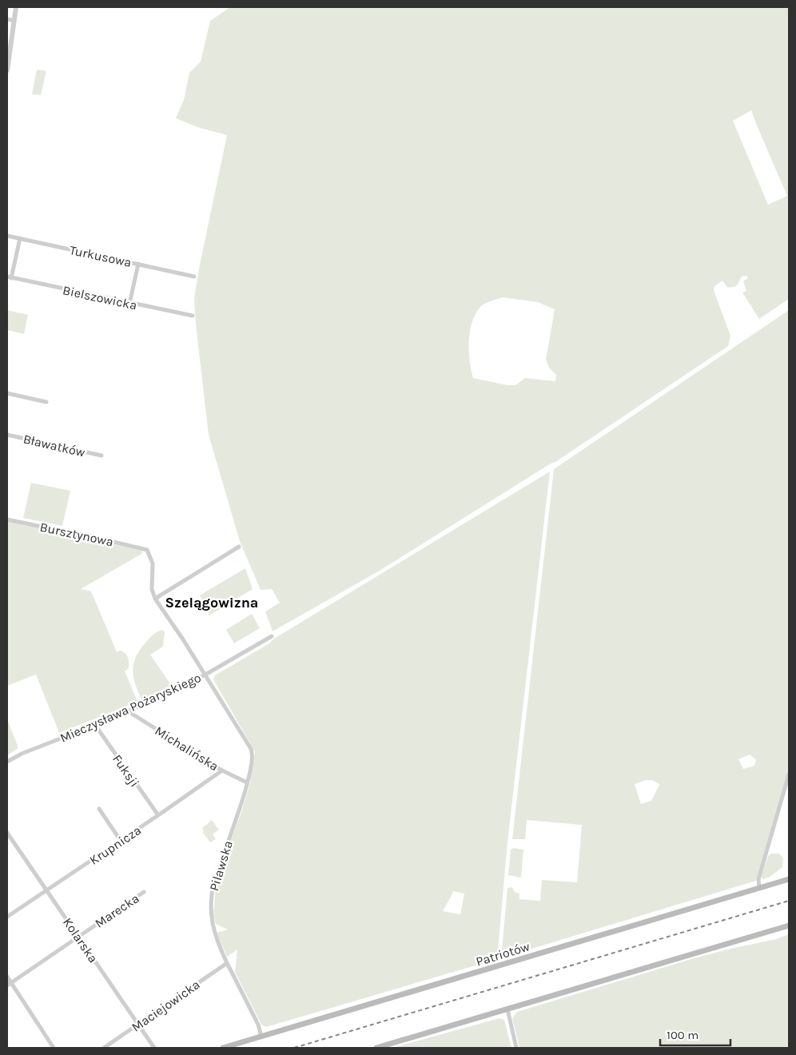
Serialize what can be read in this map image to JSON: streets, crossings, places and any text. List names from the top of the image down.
{
  "streets": {
    "main road": ["Patriotów"],
    "street": [
      "Turkusowa",
      "Bielszowicka",
      "Bławatków",
      "Bursztynowa",
      "Mieczysława Pożaryskiego",
      "Michalińska",
      "Fuksji",
      "Krupnicza",
      "Pilawska",
      "Marecka",
      "Kolarska",
      "Maciejowicka"
    ]
  },
  "crossings": [
    ["Bursztynowa", "Pilawska"],
    ["Mieczysława Pożaryskiego", "Michalińska"],
    ["Mieczysława Pożaryskiego", "Fuksji"],
    ["Mieczysława Pożaryskiego", "Pilawska"],
    ["Michalińska", "Krupnicza"],
    ["Michalińska", "Pilawska"],
    ["Fuksji", "Krupnicza"],
    ["Krupnicza", "Kolarska"],
    ["Pilawska", "Patriotów"],
    ["Pilawska", "Maciejowicka"],
    ["Marecka", "Kolarska"],
    ["Kolarska", "Maciejowicka"]
  ],
  "districts": ["Szelągowizna"],
  "scale_bar": "100 m"
}
